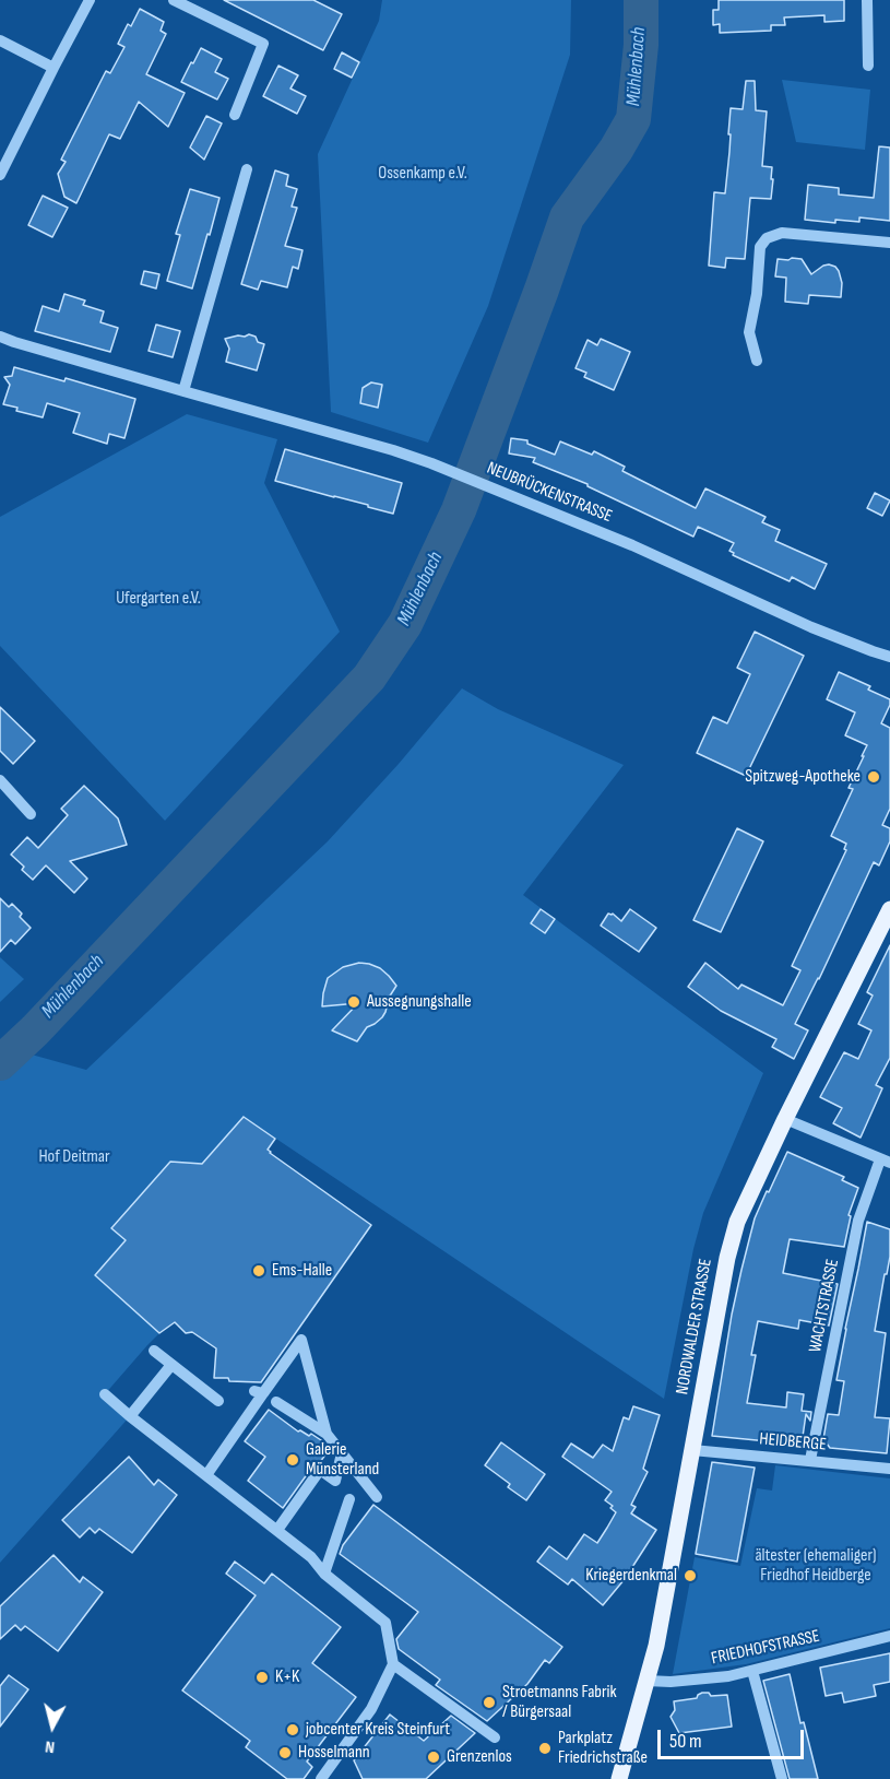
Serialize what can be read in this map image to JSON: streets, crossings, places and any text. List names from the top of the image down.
{
  "streets": {
    "main road": ["NORDWALDER STRASSE"],
    "street": [
      "NEUBRÜCKENSTRASSE",
      "WACHTSTRASSE",
      "HEIDBERGE",
      "FRIEDHOFSTRASSE"
    ]
  },
  "crossings": [
    ["WACHTSTRASSE", "HEIDBERGE"],
    ["NORDWALDER STRASSE", "HEIDBERGE"],
    ["NORDWALDER STRASSE", "FRIEDHOFSTRASSE"]
  ],
  "water": ["Mühlenbach"],
  "parks": [
    "Ossenkamp e.V.",
    "Ufergarten e.V.",
    "Hof Deitmar",
    "ältester (ehemaliger) Friedhof Heidberge"
  ],
  "places": [
    "Spitzweg-Apotheke",
    "Aussegnungshalle",
    "Ems-Halle",
    "Galerie Münsterland",
    "Kriegerdenkmal",
    "K+K",
    "Stroetmanns Fabrik / Bürgersaal",
    "jobcenter Kreis Steinfurt",
    "Parkplatz Friedrichstraße",
    "Hosselmann",
    "Grenzenlos"
  ],
  "scale_bar": "50 m",
  "north": "bottom"
}
